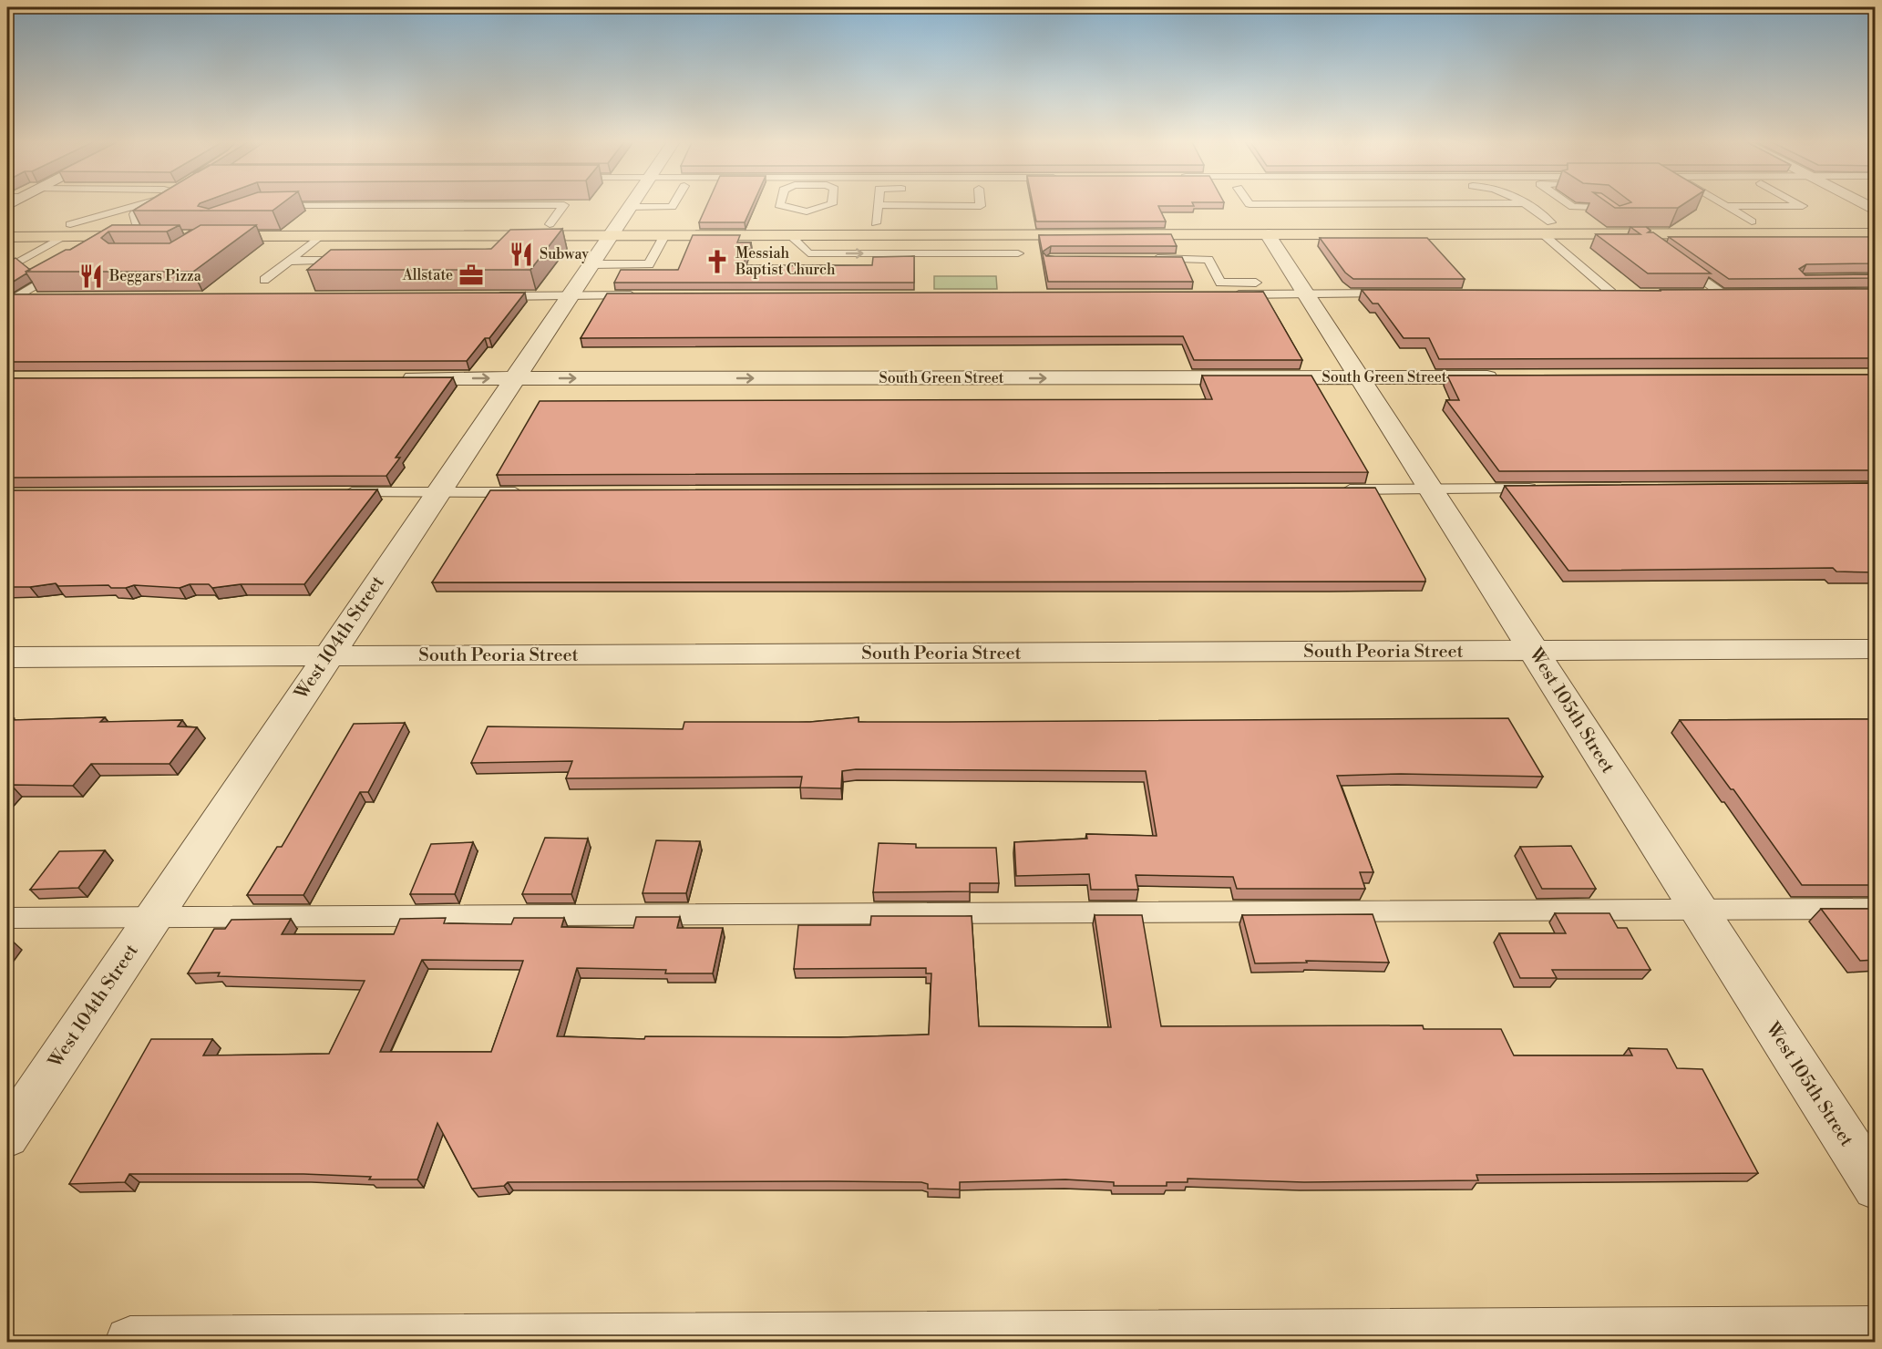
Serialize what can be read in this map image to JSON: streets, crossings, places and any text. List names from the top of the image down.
{
  "streets": {
    "street": [
      "South Green Street",
      "West 104th Street",
      "South Peoria Street",
      "West 105th Street"
    ]
  },
  "crossings": [
    ["South Green Street", "West 104th Street"],
    ["South Green Street", "West 105th Street"],
    ["West 104th Street", "South Peoria Street"],
    ["South Peoria Street", "West 105th Street"]
  ],
  "one_way": ["South Green Street"],
  "places": {
    "restaurant": ["Subway", "Beggars Pizza"],
    "church": ["Messiah Baptist Church"],
    "office": ["Allstate"]
  }
}
